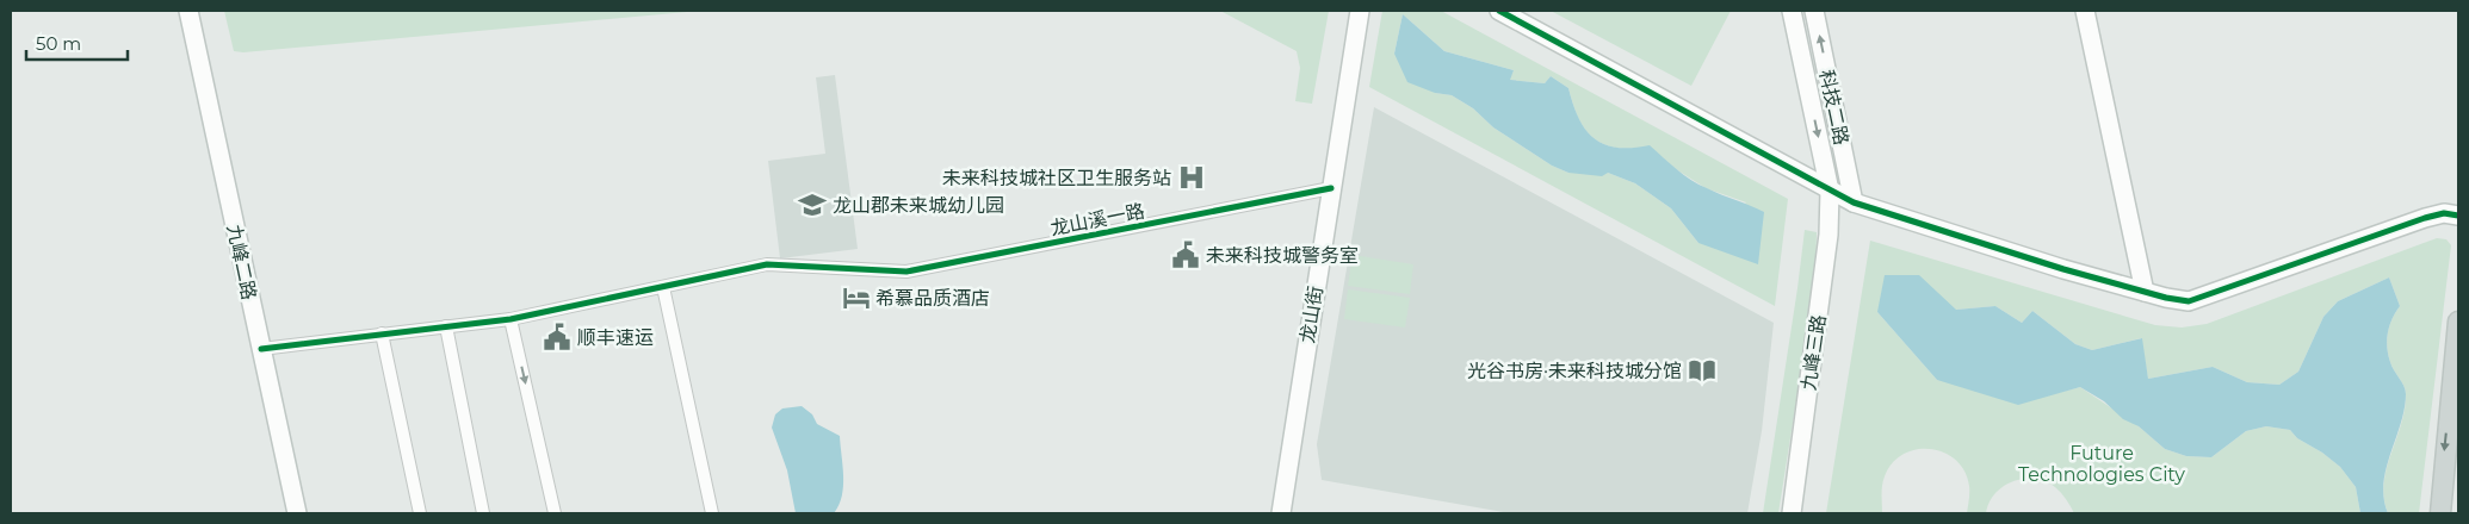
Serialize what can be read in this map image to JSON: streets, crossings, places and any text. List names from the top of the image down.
{
  "streets": {
    "street": [
      "科技二路",
      "龙山溪一路",
      "九峰二路",
      "龙山街",
      "九峰三路"
    ]
  },
  "crossings": [
    ["科技二路", "九峰三路"],
    ["龙山溪一路", "九峰二路"],
    ["龙山溪一路", "龙山街"]
  ],
  "parks": ["Future Technologies City"],
  "places": {
    "hospital": ["未来科技城社区卫生服务站"],
    "school or university": ["龙山郡未来城幼儿园"],
    "public building": ["未来科技城警务室", "顺丰速运"],
    "hotel": ["希慕品质酒店"],
    "library": ["光谷书房·未来科技城分馆"]
  },
  "scale_bar": "50 m"
}
